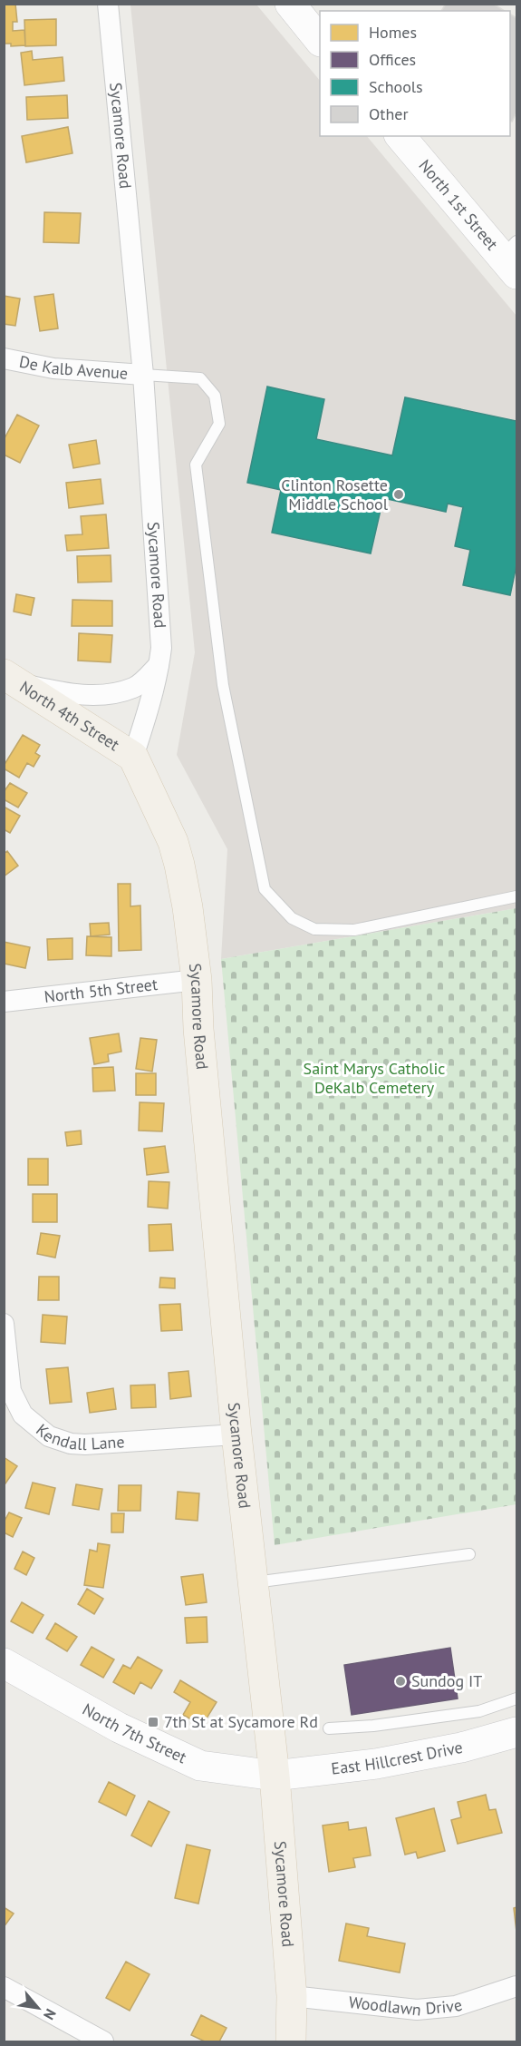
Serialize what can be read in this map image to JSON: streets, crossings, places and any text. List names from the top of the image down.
{
  "streets": {
    "main road": ["Sycamore Road", "North 4th Street"],
    "street": [
      "North 1st Street",
      "De Kalb Avenue",
      "North 5th Street",
      "Kendall Lane",
      "North 7th Street",
      "East Hillcrest Drive",
      "Woodlawn Drive"
    ]
  },
  "crossings": [
    ["Sycamore Road", "De Kalb Avenue"],
    ["Sycamore Road", "North 4th Street"],
    ["Sycamore Road", "North 5th Street"],
    ["Sycamore Road", "Kendall Lane"],
    ["Sycamore Road", "North 7th Street"],
    ["Sycamore Road", "East Hillcrest Drive"],
    ["Sycamore Road", "Woodlawn Drive"],
    ["North 7th Street", "East Hillcrest Drive"]
  ],
  "parks": ["Saint Marys Catholic DeKalb Cemetery"],
  "places": {
    "other": ["Clinton Rosette Middle School", "Sundog IT"],
    "transit": ["7th St at Sycamore Rd"]
  },
  "legend": [
    "Homes",
    "Offices",
    "Schools",
    "Other"
  ],
  "north": "bottom right"
}
